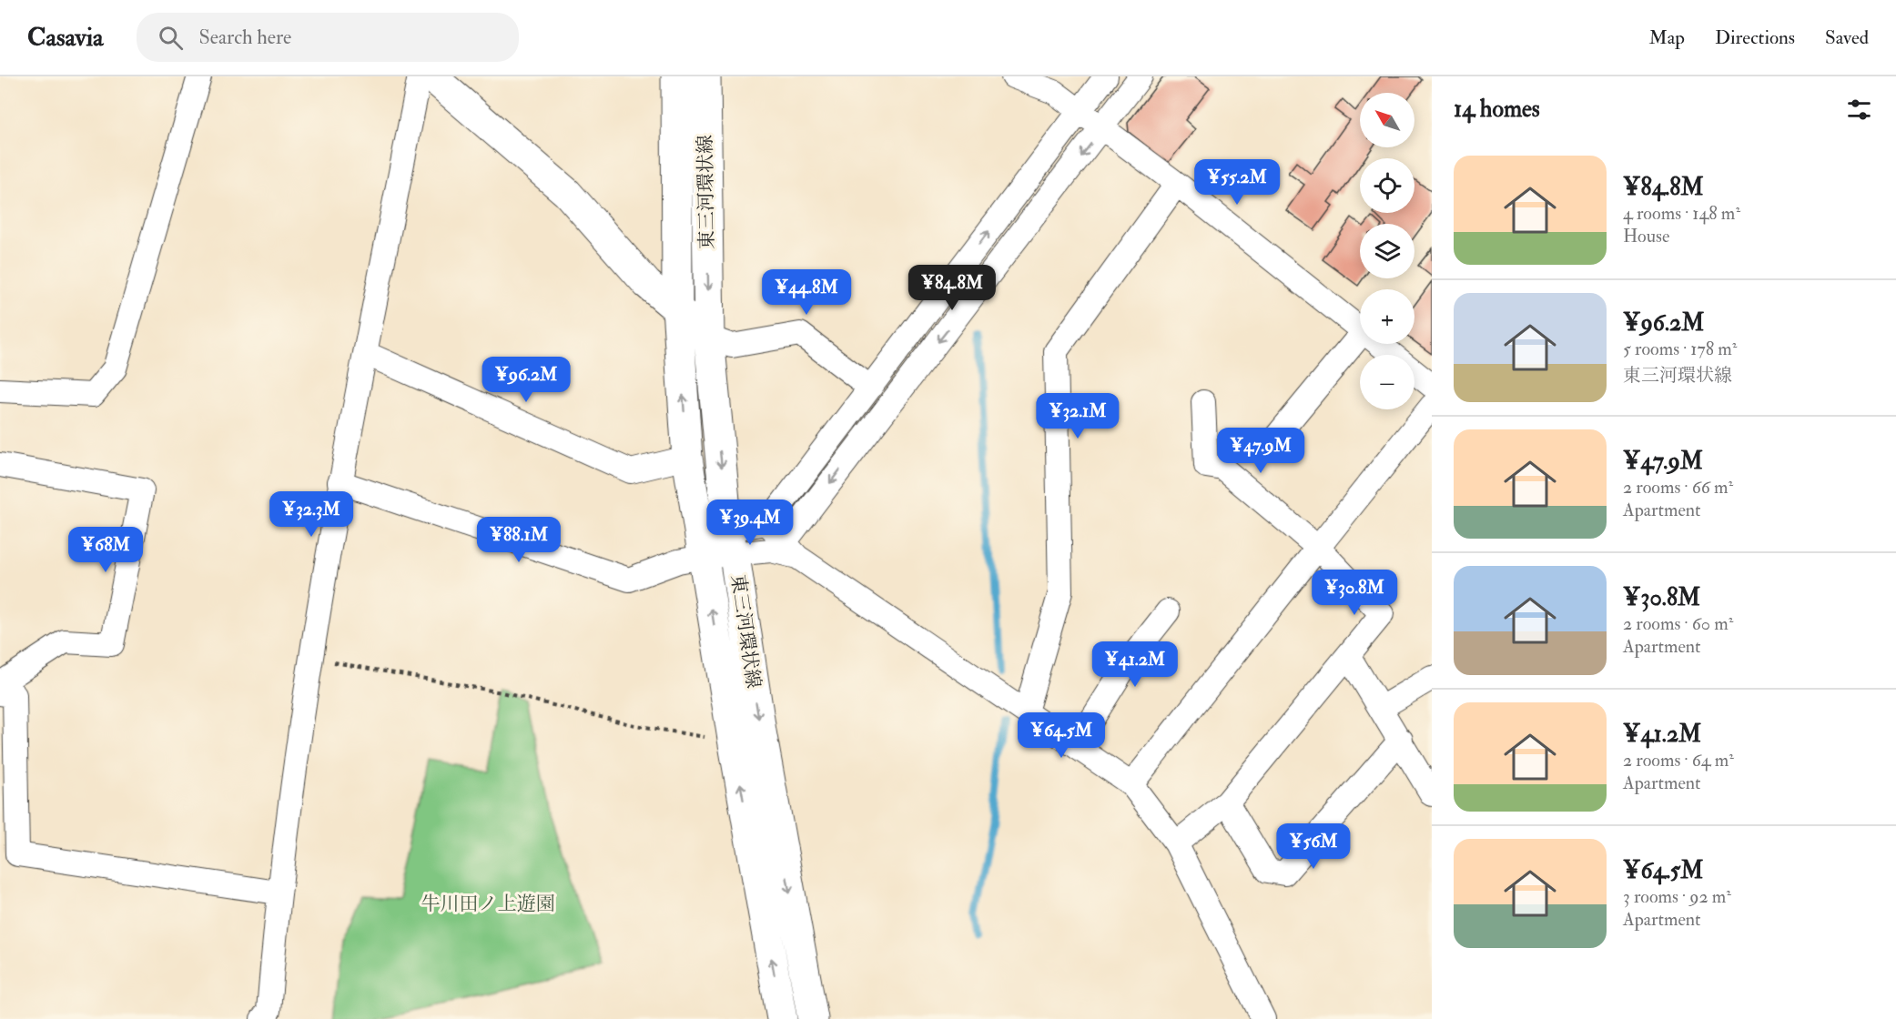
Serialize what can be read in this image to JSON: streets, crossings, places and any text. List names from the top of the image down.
{
  "streets": {
    "main road": ["東三河環状線"]
  },
  "parks": ["牛川田ノ上遊園"],
  "north": "top left",
  "page": {
    "header": "Casavia",
    "search": "Search here",
    "nav": ["Map", "Directions", "Saved"],
    "heading": "14 homes",
    "map_buttons": ["+", "−"],
    "list": [
      {
        "name": "¥84.8M",
        "note": "4 rooms · 148 m² · House"
      },
      {
        "name": "¥96.2M",
        "note": "5 rooms · 178 m² · 東三河環状線"
      },
      {
        "name": "¥47.9M",
        "note": "2 rooms · 66 m² · Apartment"
      },
      {
        "name": "¥30.8M",
        "note": "2 rooms · 60 m² · Apartment"
      },
      {
        "name": "¥41.2M",
        "note": "2 rooms · 64 m² · Apartment"
      },
      {
        "name": "¥64.5M",
        "note": "3 rooms · 92 m² · Apartment"
      }
    ],
    "price": [
      "¥55.2M",
      "¥84.8M",
      "¥44.8M",
      "¥96.2M",
      "¥32.1M",
      "¥47.9M",
      "¥32.3M",
      "¥39.4M",
      "¥88.1M",
      "¥68M",
      "¥30.8M",
      "¥41.2M",
      "¥64.5M",
      "¥56M"
    ]
  }
}
